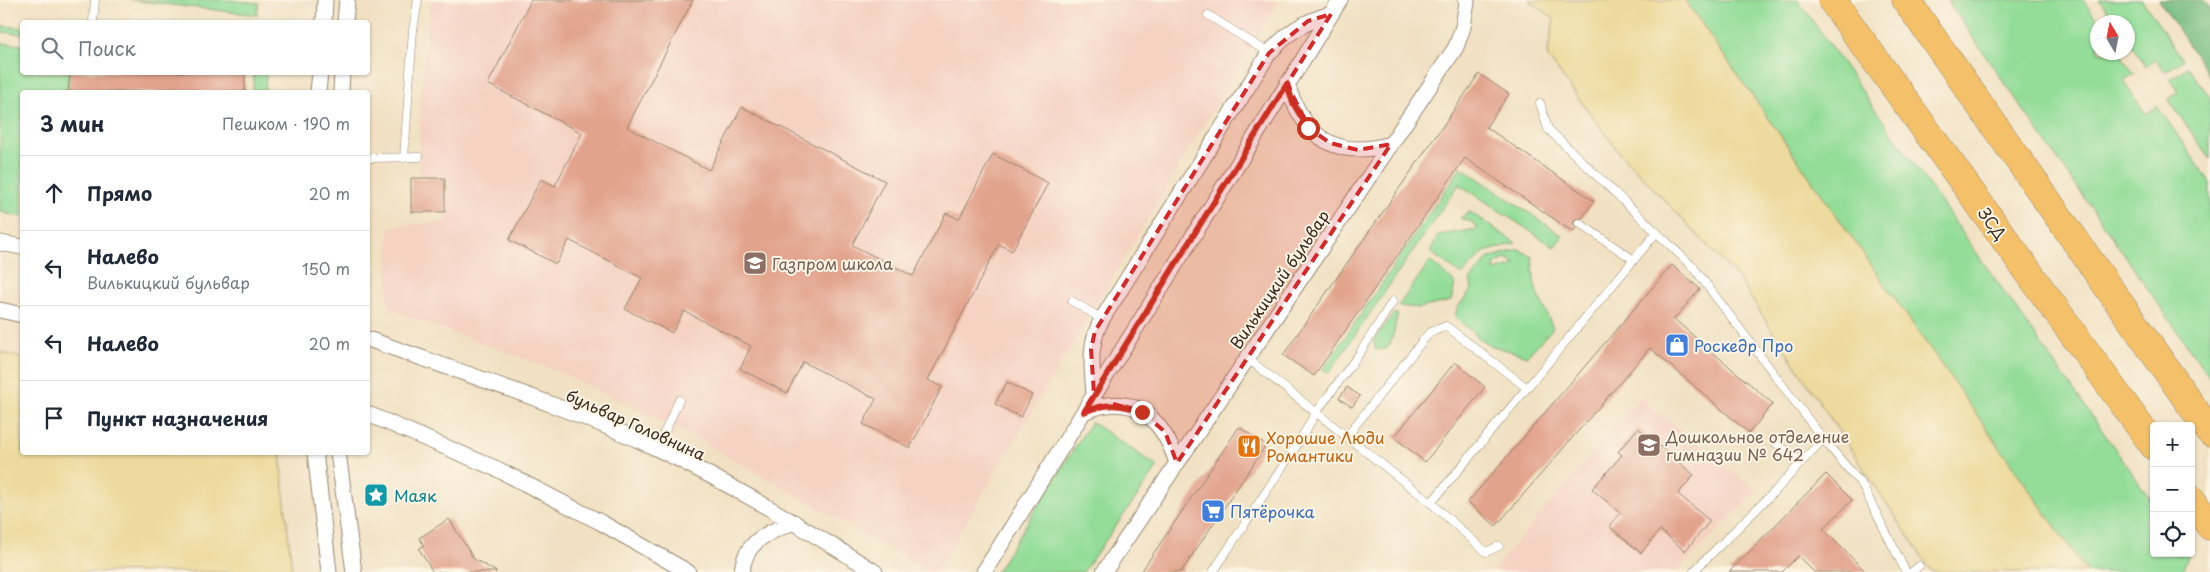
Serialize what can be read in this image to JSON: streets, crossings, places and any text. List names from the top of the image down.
{
  "streets": {
    "highway": ["ЗСД"],
    "street": ["Вилькицкий бульвар", "бульвар Головнина"]
  },
  "places": {
    "school or university": ["Газпром школа", "Дошкольное отделение гимназии № 642"],
    "shop": ["Роскедр Про"],
    "restaurant": ["Хорошие Люди Романтики"],
    "place": ["Маяк"],
    "supermarket": ["Пятёрочка"]
  },
  "north": "top",
  "page": {
    "search": "Поиск",
    "heading": ["3 мин", "Пешком · 190 m"],
    "list": [
      ["Прямо", "20 m"],
      ["Налево", "Вилькицкий бульвар", "150 m"],
      ["Налево", "20 m"],
      "Пункт назначения"
    ],
    "map_buttons": ["+", "−"]
  }
}
